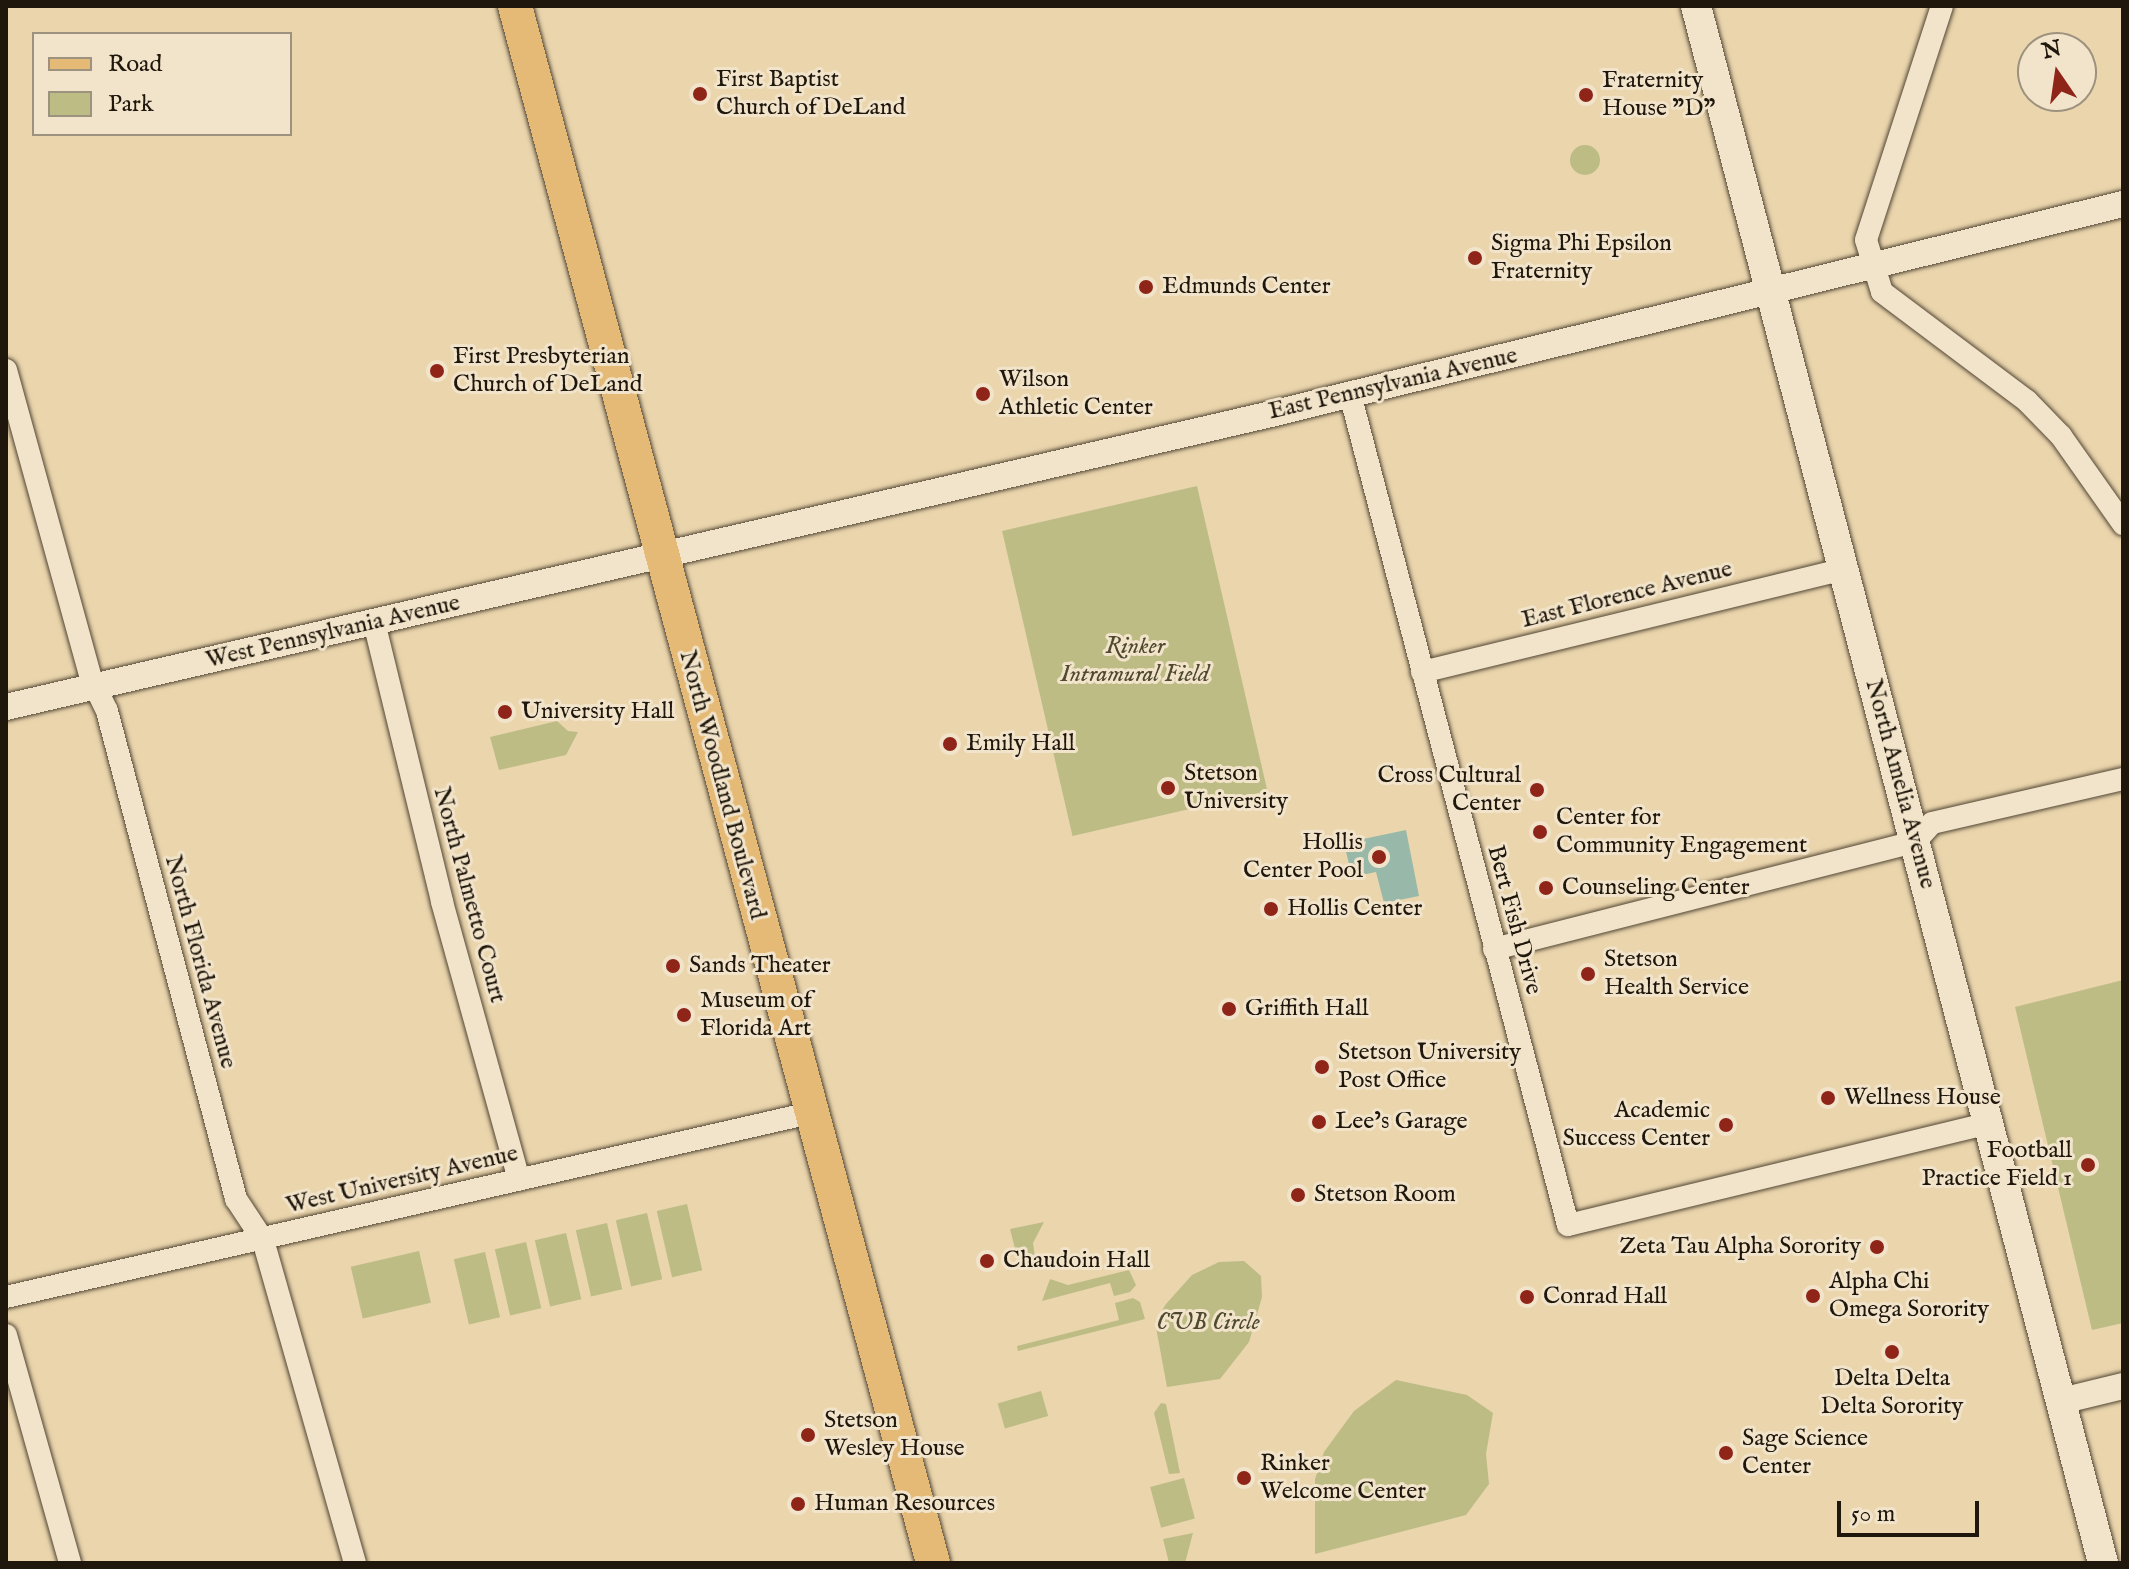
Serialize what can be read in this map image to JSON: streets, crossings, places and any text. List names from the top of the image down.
{
  "streets": {
    "main road": ["North Amelia Avenue", "North Woodland Boulevard"],
    "street": [
      "East Pennsylvania Avenue",
      "East Florence Avenue",
      "West Pennsylvania Avenue",
      "North Palmetto Court",
      "Bert Fish Drive",
      "North Florida Avenue",
      "West University Avenue"
    ]
  },
  "crossings": [
    ["East Pennsylvania Avenue", "West Pennsylvania Avenue"],
    ["East Pennsylvania Avenue", "North Amelia Avenue"],
    ["East Pennsylvania Avenue", "North Woodland Boulevard"],
    ["East Pennsylvania Avenue", "Bert Fish Drive"],
    ["East Florence Avenue", "North Amelia Avenue"],
    ["East Florence Avenue", "Bert Fish Drive"],
    ["West Pennsylvania Avenue", "North Woodland Boulevard"],
    ["West Pennsylvania Avenue", "North Palmetto Court"],
    ["West Pennsylvania Avenue", "North Florida Avenue"],
    ["North Amelia Avenue", "Bert Fish Drive"],
    ["North Woodland Boulevard", "West University Avenue"],
    ["North Palmetto Court", "West University Avenue"],
    ["North Florida Avenue", "West University Avenue"]
  ],
  "parks": ["Rinker Intramural Field", "CUB Circle"],
  "places": [
    "First Baptist Church of DeLand",
    "Fraternity House \"D\"",
    "Sigma Phi Epsilon Fraternity",
    "Edmunds Center",
    "First Presbyterian Church of DeLand",
    "Wilson Athletic Center",
    "University Hall",
    "Emily Hall",
    "Stetson University",
    "Cross Cultural Center",
    "Center for Community Engagement",
    "Hollis Center Pool",
    "Counseling Center",
    "Hollis Center",
    "Sands Theater",
    "Stetson Health Service",
    "Griffith Hall",
    "Museum of Florida Art",
    "Stetson University Post Office",
    "Wellness House",
    "Lee’s Garage",
    "Academic Success Center",
    "Football Practice Field 1",
    "Stetson Room",
    "Zeta Tau Alpha Sorority",
    "Chaudoin Hall",
    "Alpha Chi Omega Sorority",
    "Conrad Hall",
    "Delta Delta Delta Sorority",
    "Stetson Wesley House",
    "Sage Science Center",
    "Rinker Welcome Center",
    "Human Resources"
  ],
  "legend": ["Road", "Park"],
  "scale_bar": "50 m",
  "north": "top"
}
